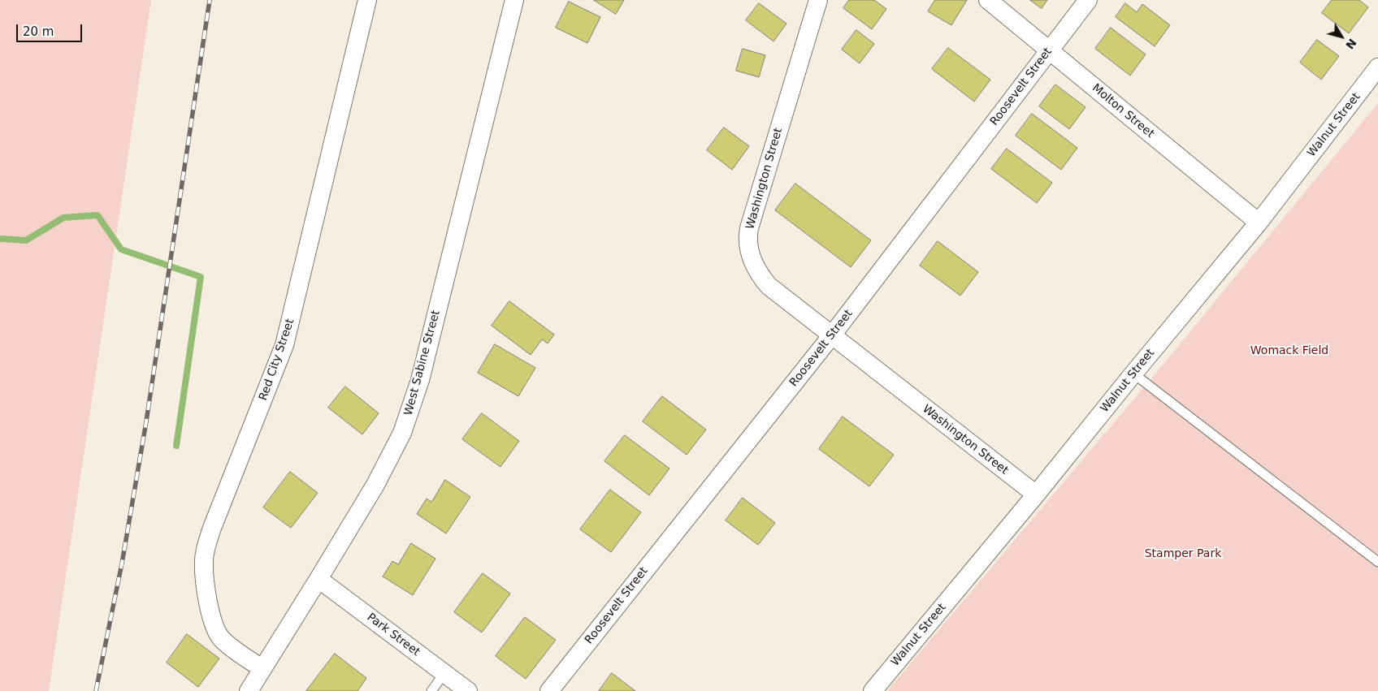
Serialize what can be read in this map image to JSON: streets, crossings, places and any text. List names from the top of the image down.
{
  "streets": {
    "street": [
      "Roosevelt Street",
      "Molton Street",
      "Walnut Street",
      "Washington Street",
      "Red City Street",
      "West Sabine Street",
      "Park Street"
    ]
  },
  "crossings": [
    ["Roosevelt Street", "Molton Street"],
    ["Roosevelt Street", "Washington Street"],
    ["Molton Street", "Walnut Street"],
    ["Walnut Street", "Washington Street"],
    ["Red City Street", "West Sabine Street"],
    ["West Sabine Street", "Park Street"]
  ],
  "parks": ["Womack Field", "Stamper Park"],
  "scale_bar": "20 m",
  "north": "bottom right"
}
